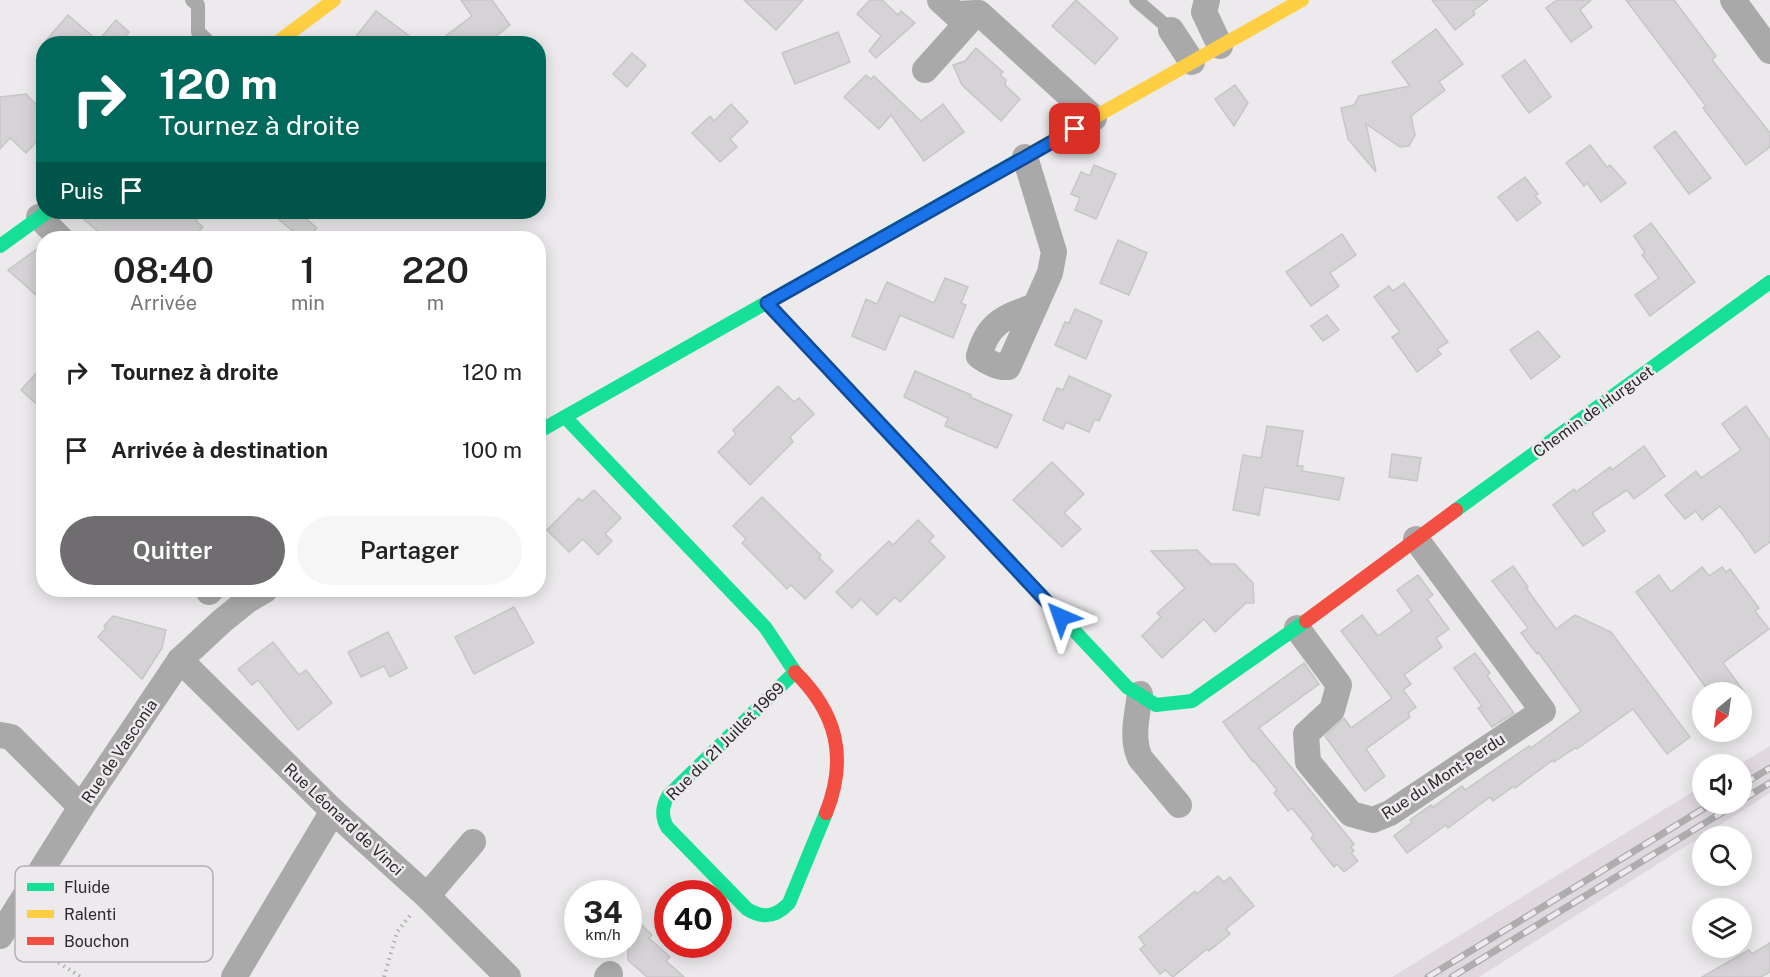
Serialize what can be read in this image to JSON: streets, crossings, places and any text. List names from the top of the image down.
{
  "streets": {
    "street": [
      "Chemin de Hurguet",
      "Rue du 21 Juillet 1969",
      "Rue de Vasconia",
      "Rue du Mont-Perdu",
      "Rue Léonard de Vinci"
    ]
  },
  "crossings": [
    ["Chemin de Hurguet", "Rue du Mont-Perdu"],
    ["Rue de Vasconia", "Rue Léonard de Vinci"]
  ],
  "legend": ["Fluide", "Ralenti", "Bouchon"],
  "north": "bottom left",
  "page": {
    "turn": ["120 m", "Tournez à droite"],
    "then": "Puis",
    "eta": [
      "08:40",
      "Arrivée",
      "1",
      "min",
      "220",
      "m"
    ],
    "list": [
      {
        "name": "Tournez à droite",
        "value": "120 m"
      },
      {
        "name": "Arrivée à destination",
        "value": "100 m"
      }
    ],
    "buttons": ["Quitter", "Partager"],
    "speed": "34 km/h",
    "limit": "40"
  }
}
